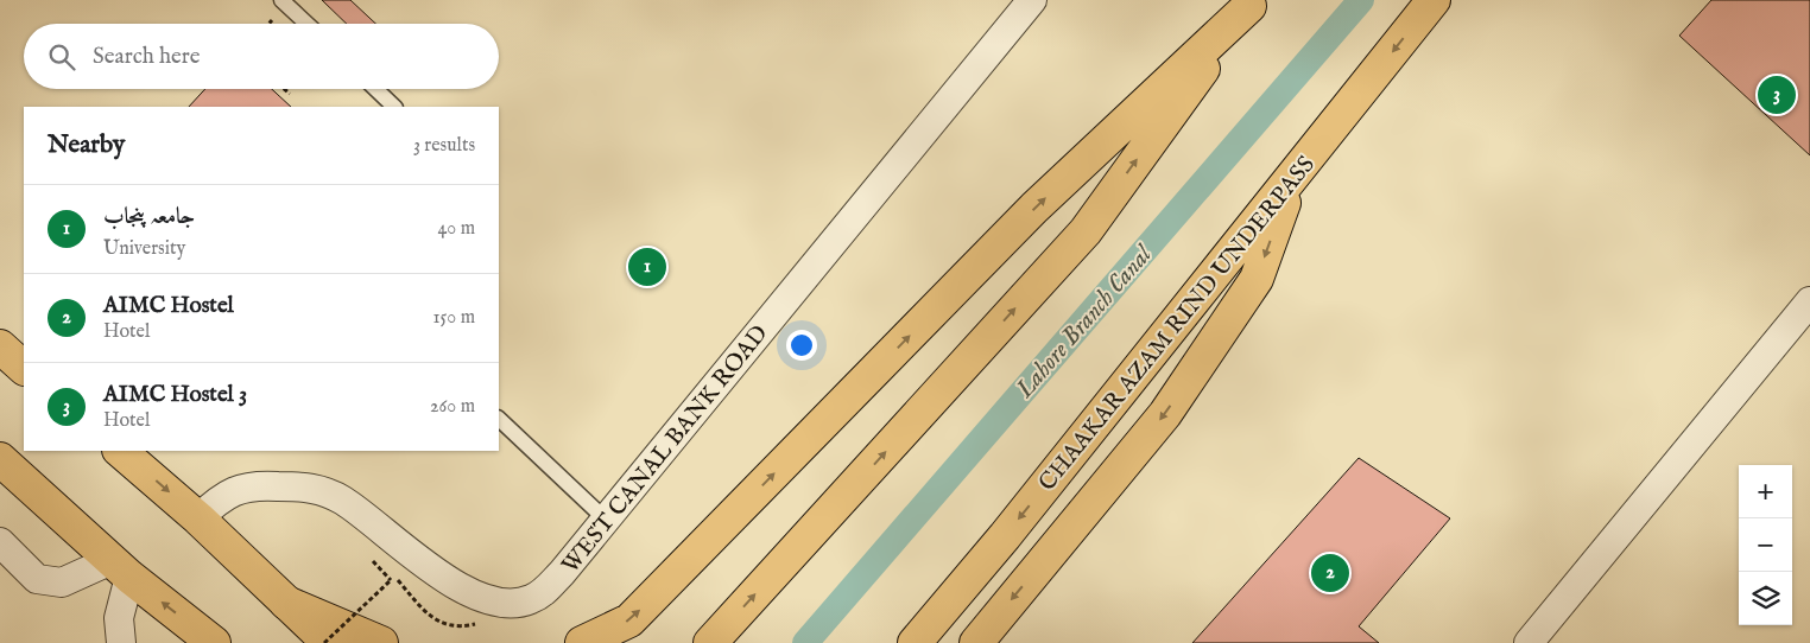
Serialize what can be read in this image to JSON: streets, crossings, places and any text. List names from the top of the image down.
{
  "streets": {
    "main road": ["CHAAKAR AZAM RIND UNDERPASS"],
    "street": ["WEST CANAL BANK ROAD"]
  },
  "water": ["Lahore Branch Canal"],
  "page": {
    "search": "Search here",
    "pins": ["3", "1", "2"],
    "heading": ["Nearby", "3 results"],
    "list": [
      {
        "mark": "1",
        "name": "جامعہ پنجاب",
        "note": "University",
        "value": "40 m"
      },
      {
        "mark": "2",
        "name": "AIMC Hostel",
        "note": "Hotel",
        "value": "150 m"
      },
      {
        "mark": "3",
        "name": "AIMC Hostel 3",
        "note": "Hotel",
        "value": "260 m"
      }
    ],
    "map_buttons": ["+", "−"]
  }
}
